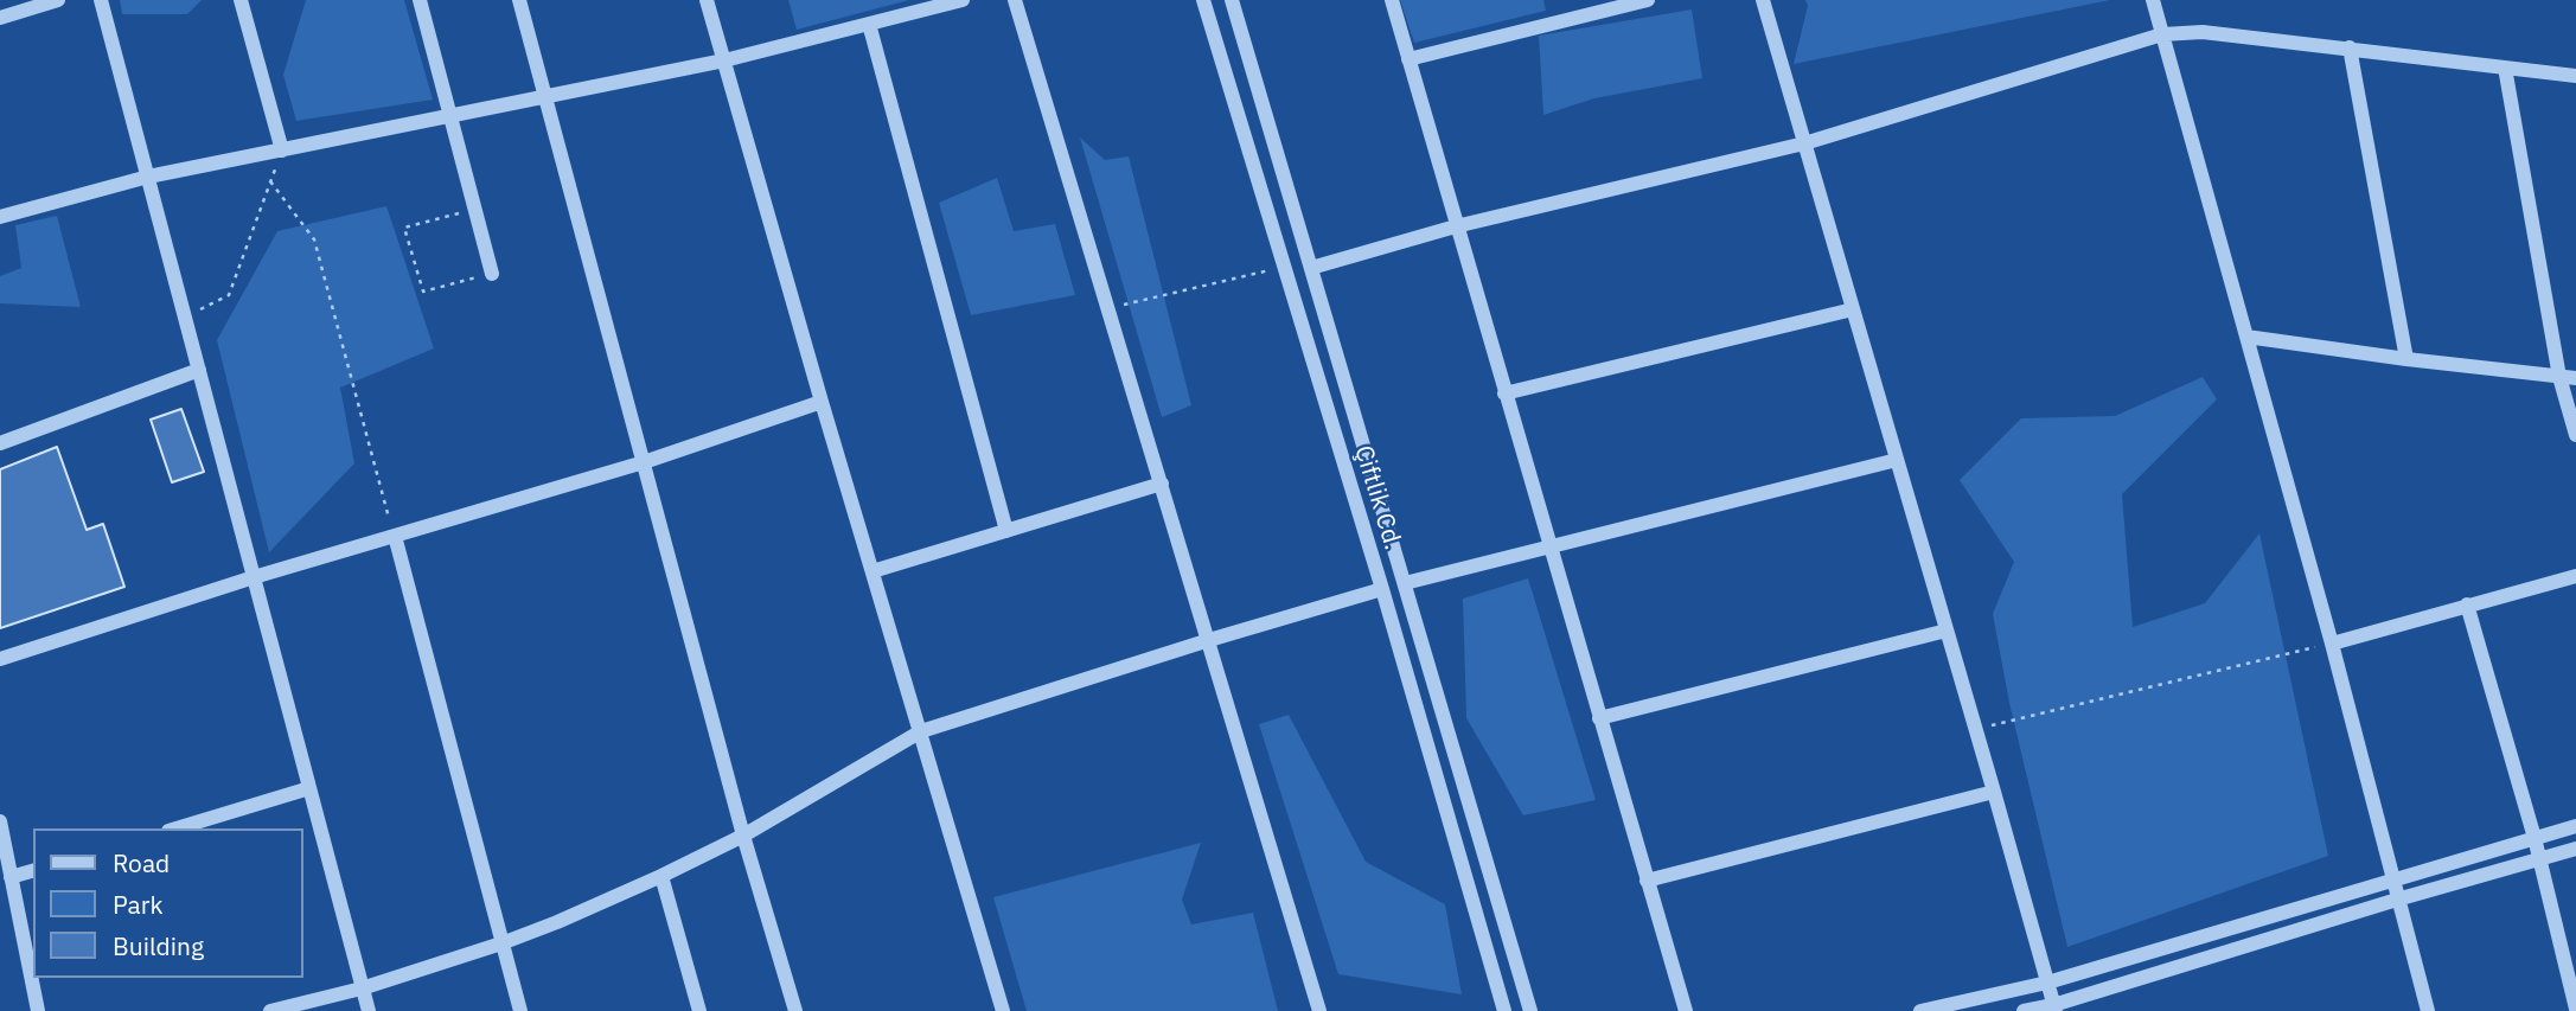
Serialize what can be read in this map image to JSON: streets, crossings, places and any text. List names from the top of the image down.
{
  "streets": {
    "street": ["Çiftlik Cd."]
  },
  "legend": ["Road", "Park", "Building"]
}
